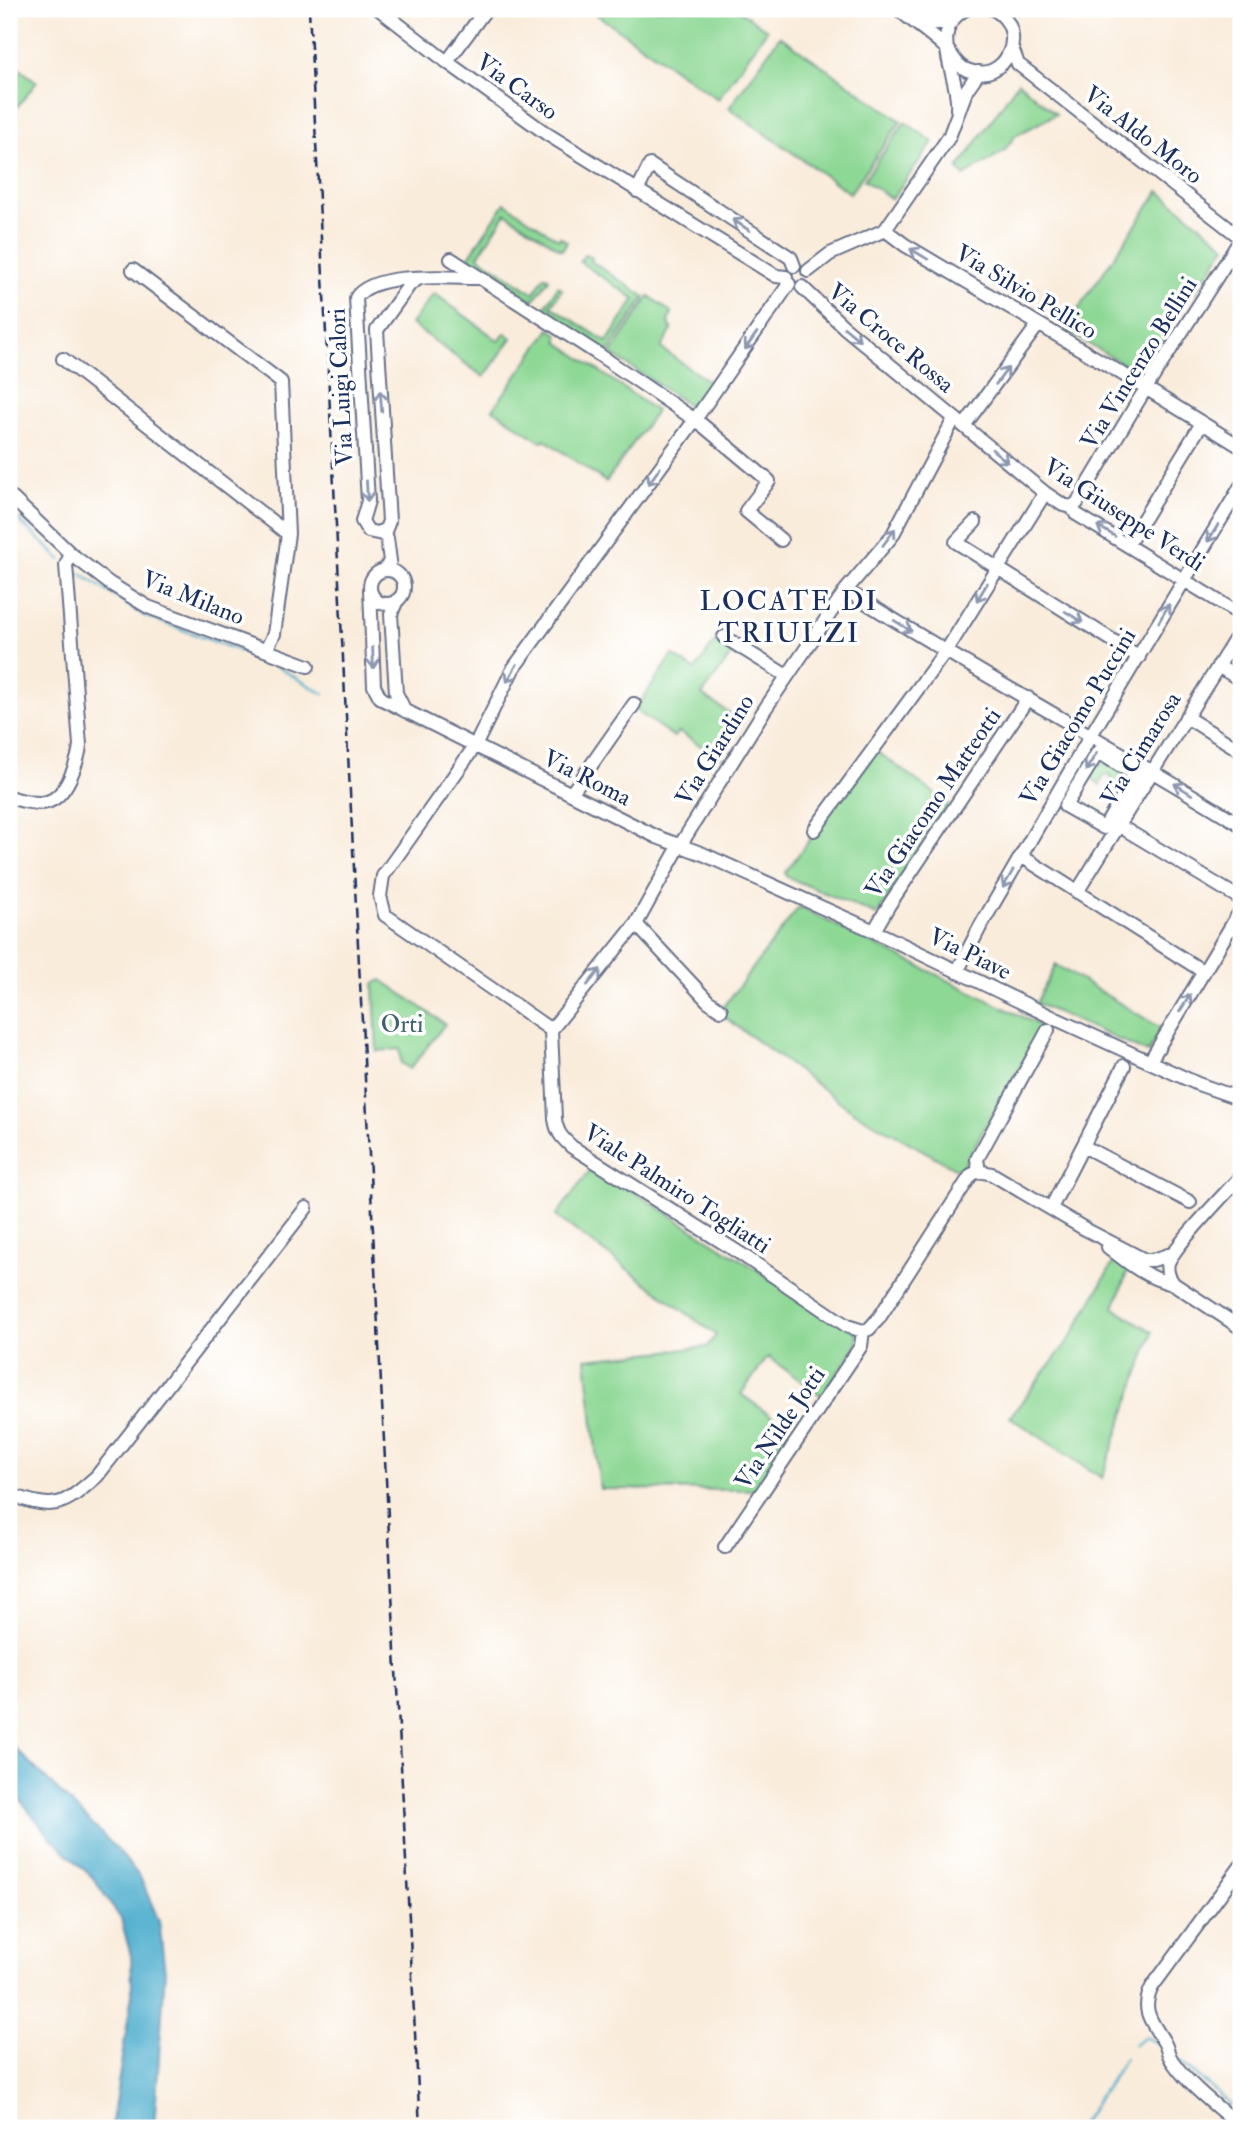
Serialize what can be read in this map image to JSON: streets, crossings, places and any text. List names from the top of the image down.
{
  "streets": {
    "street": [
      "Via Carso",
      "Via Aldo Moro",
      "Via Silvio Pellico",
      "Via Croce Rossa",
      "Via Vincenzo Bellini",
      "Via Luigi Calori",
      "Via Giuseppe Verdi",
      "Via Milano",
      "Via Giacomo Puccini",
      "Via Cimarosa",
      "Via Giardino",
      "Via Roma",
      "Via Giacomo Matteotti",
      "Via Piave",
      "Viale Palmiro Togliatti",
      "Via Nilde Jotti"
    ]
  },
  "crossings": [
    ["Via Carso", "Via Croce Rossa"],
    ["Via Aldo Moro", "Via Vincenzo Bellini"],
    ["Via Silvio Pellico", "Via Vincenzo Bellini"],
    ["Via Silvio Pellico", "Via Giardino"],
    ["Via Croce Rossa", "Via Giuseppe Verdi"],
    ["Via Croce Rossa", "Via Giardino"],
    ["Via Vincenzo Bellini", "Via Giuseppe Verdi"],
    ["Via Giuseppe Verdi", "Via Giacomo Puccini"],
    ["Via Giuseppe Verdi", "Via Giardino"],
    ["Via Giacomo Puccini", "Via Piave"],
    ["Via Giardino", "Via Roma"],
    ["Via Giardino", "Via Piave"],
    ["Via Giardino", "Viale Palmiro Togliatti"],
    ["Via Roma", "Via Piave"],
    ["Via Giacomo Matteotti", "Via Piave"],
    ["Viale Palmiro Togliatti", "Via Nilde Jotti"]
  ],
  "one_way": ["Via Silvio Pellico", "Via Croce Rossa"],
  "districts": ["LOCATE DI TRIULZI"],
  "parks": ["Orti"]
}
